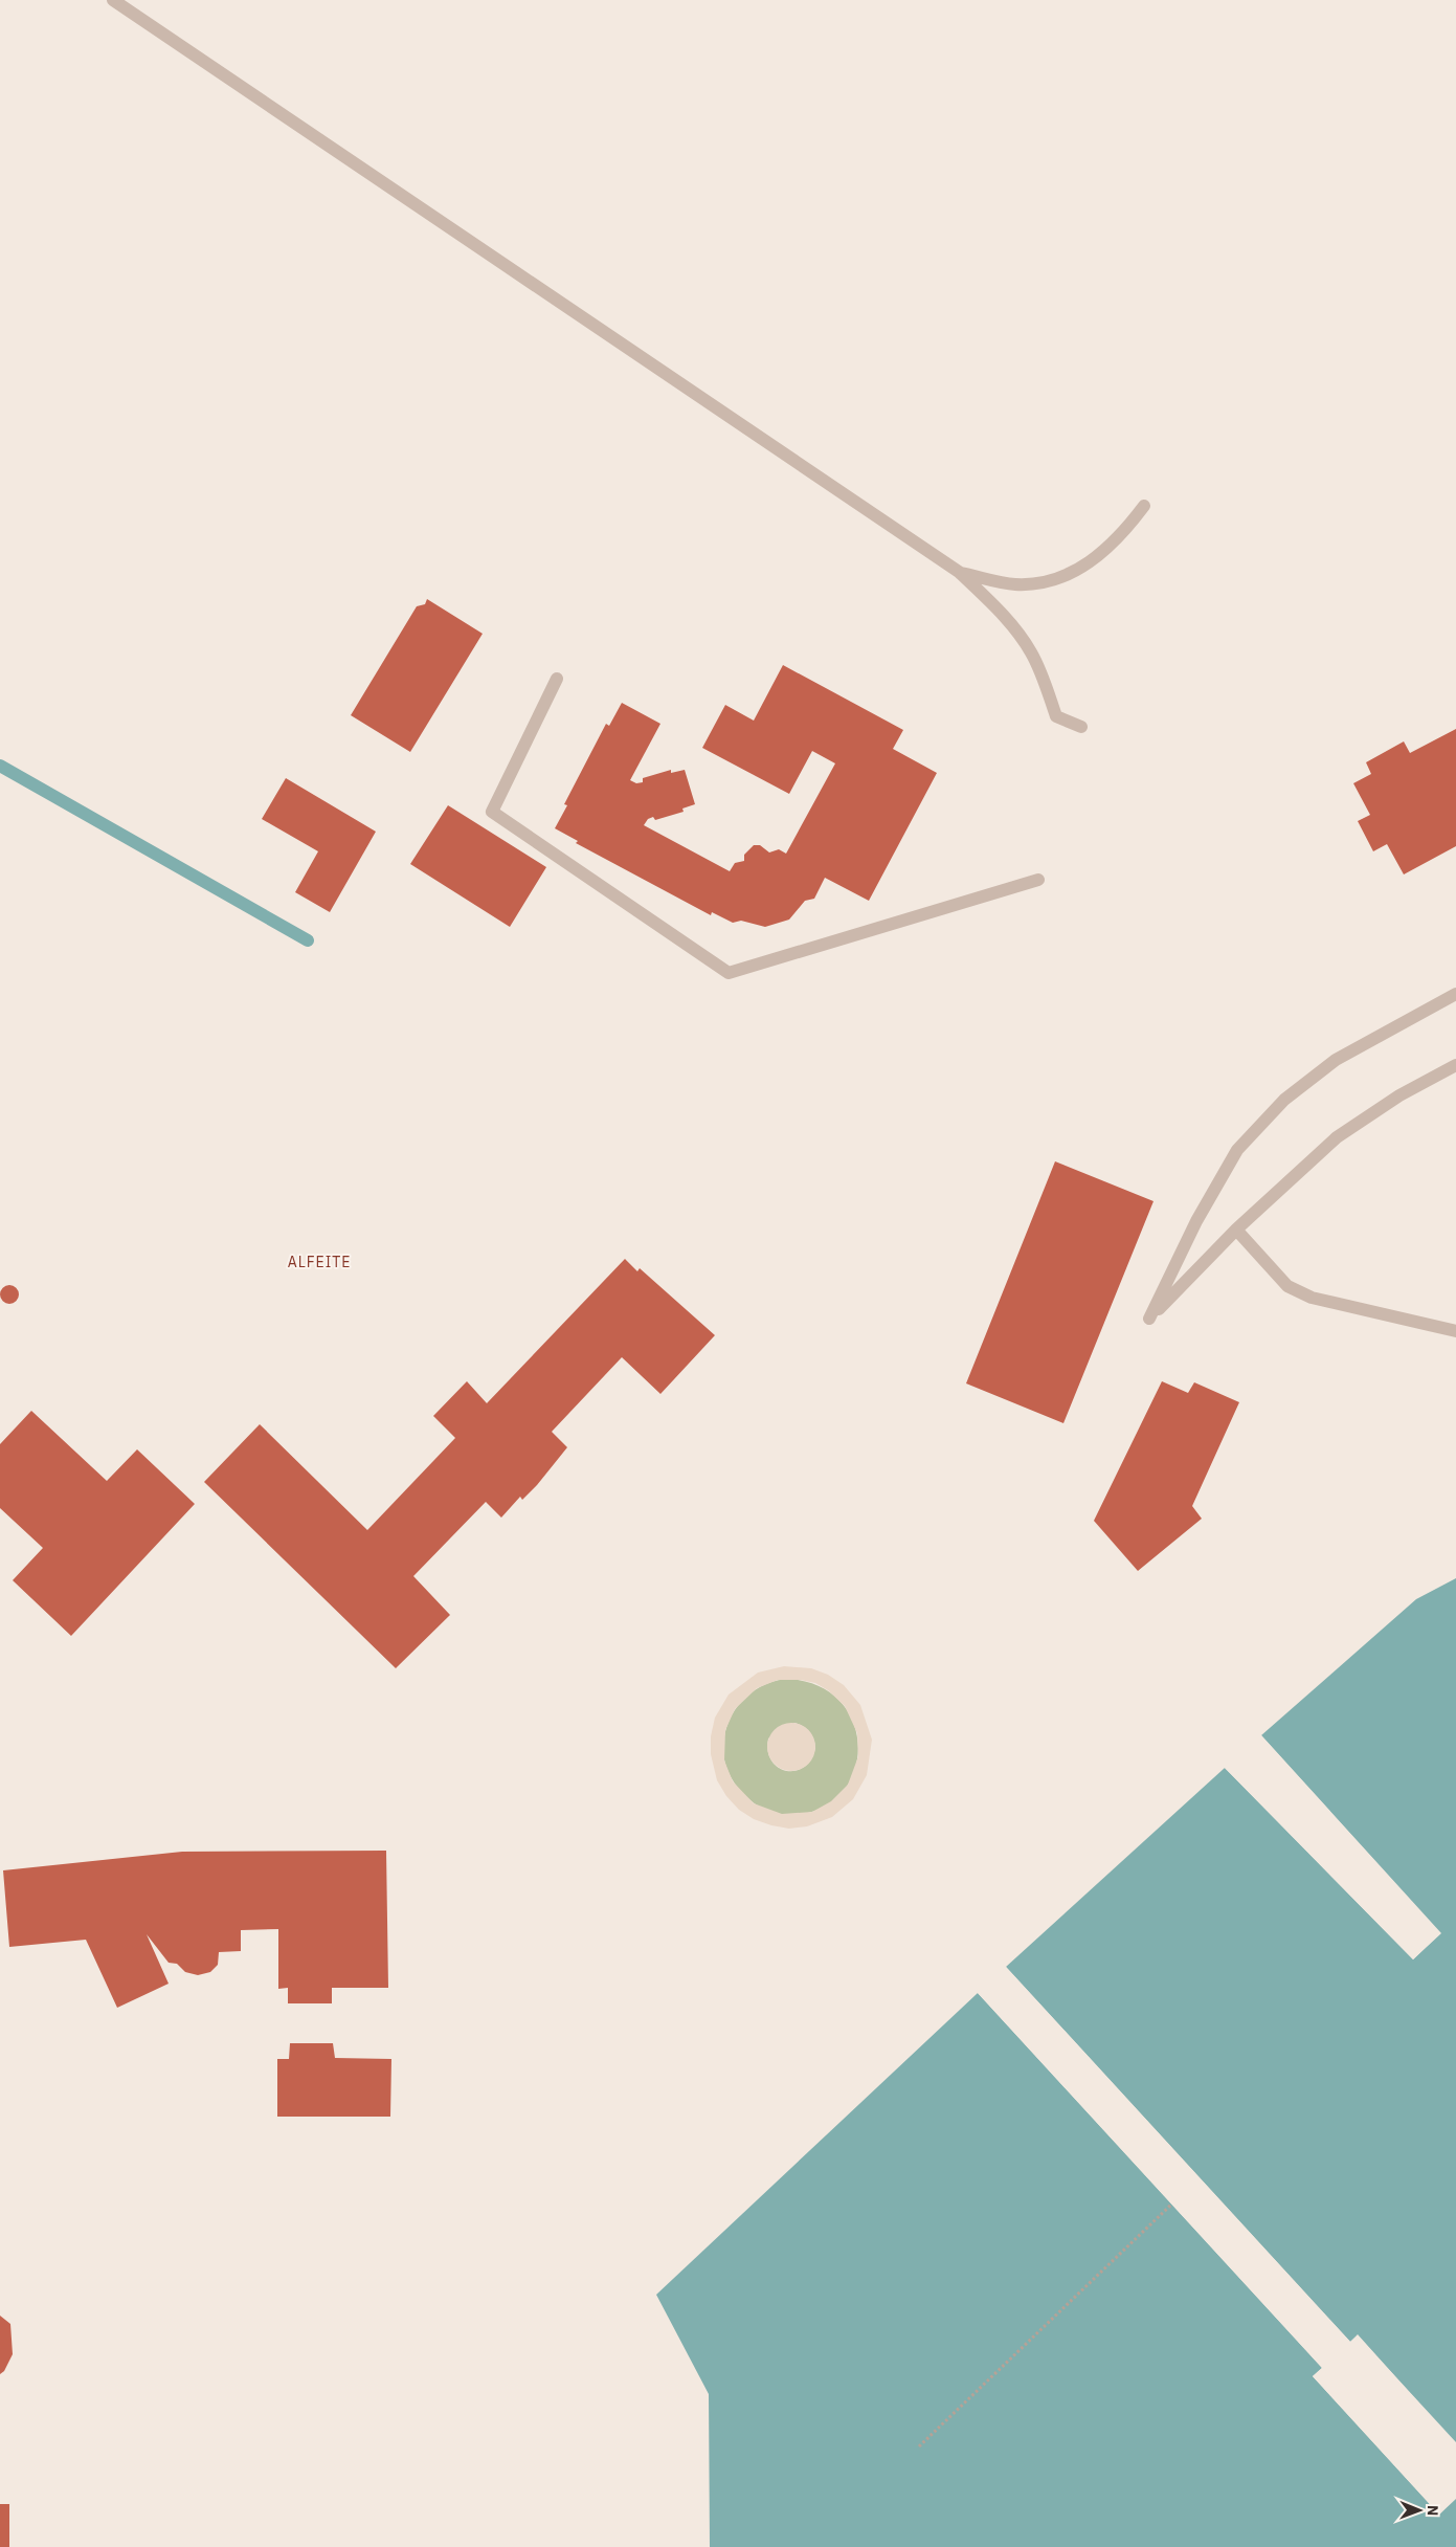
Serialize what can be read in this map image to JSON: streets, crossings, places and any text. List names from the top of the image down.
{
  "districts": ["ALFEITE"],
  "north": "right"
}
